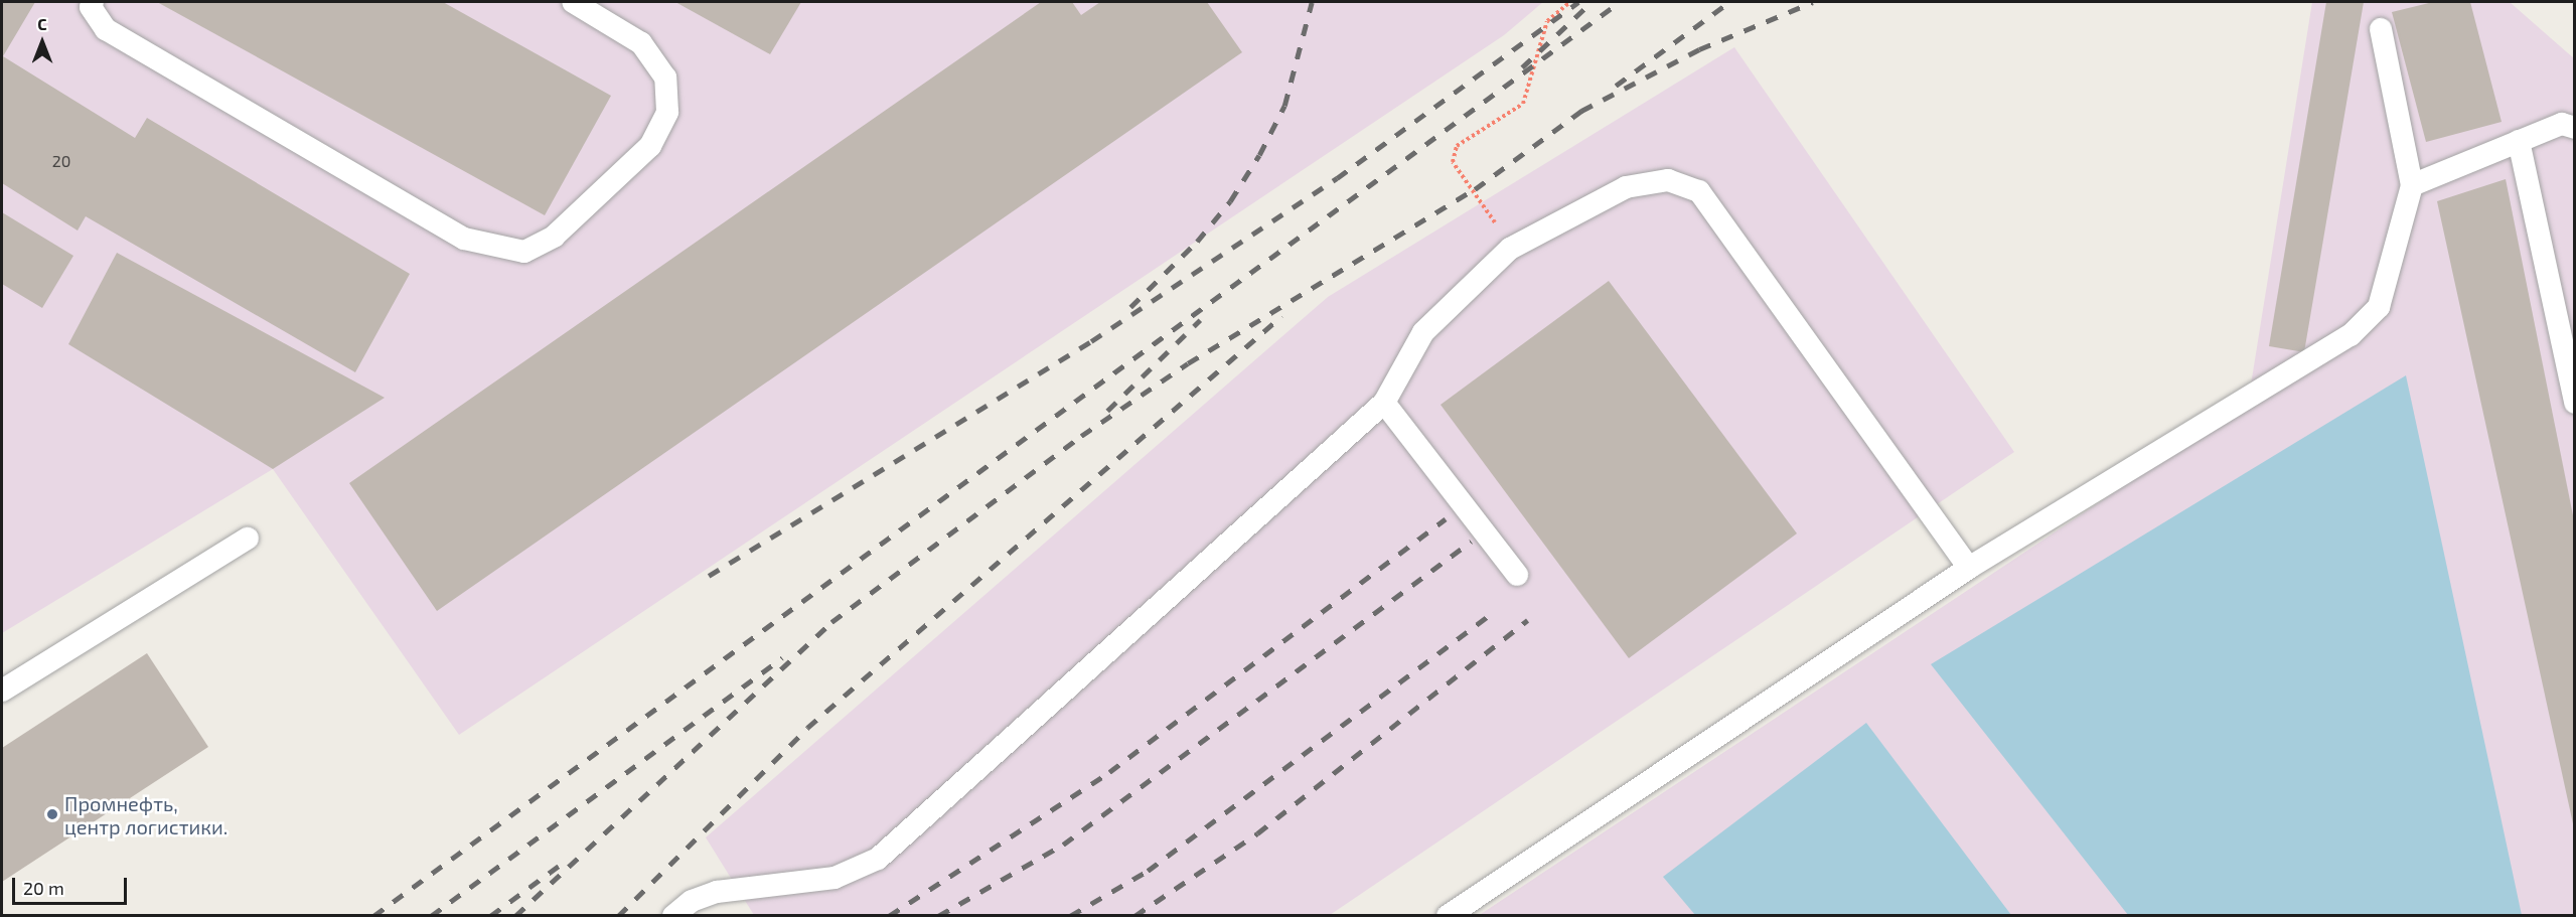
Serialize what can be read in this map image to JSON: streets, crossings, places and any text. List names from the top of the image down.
{
  "places": ["Промнефть, центр логистики."],
  "house_numbers": ["20"],
  "scale_bar": "20 m",
  "north": "top"
}
